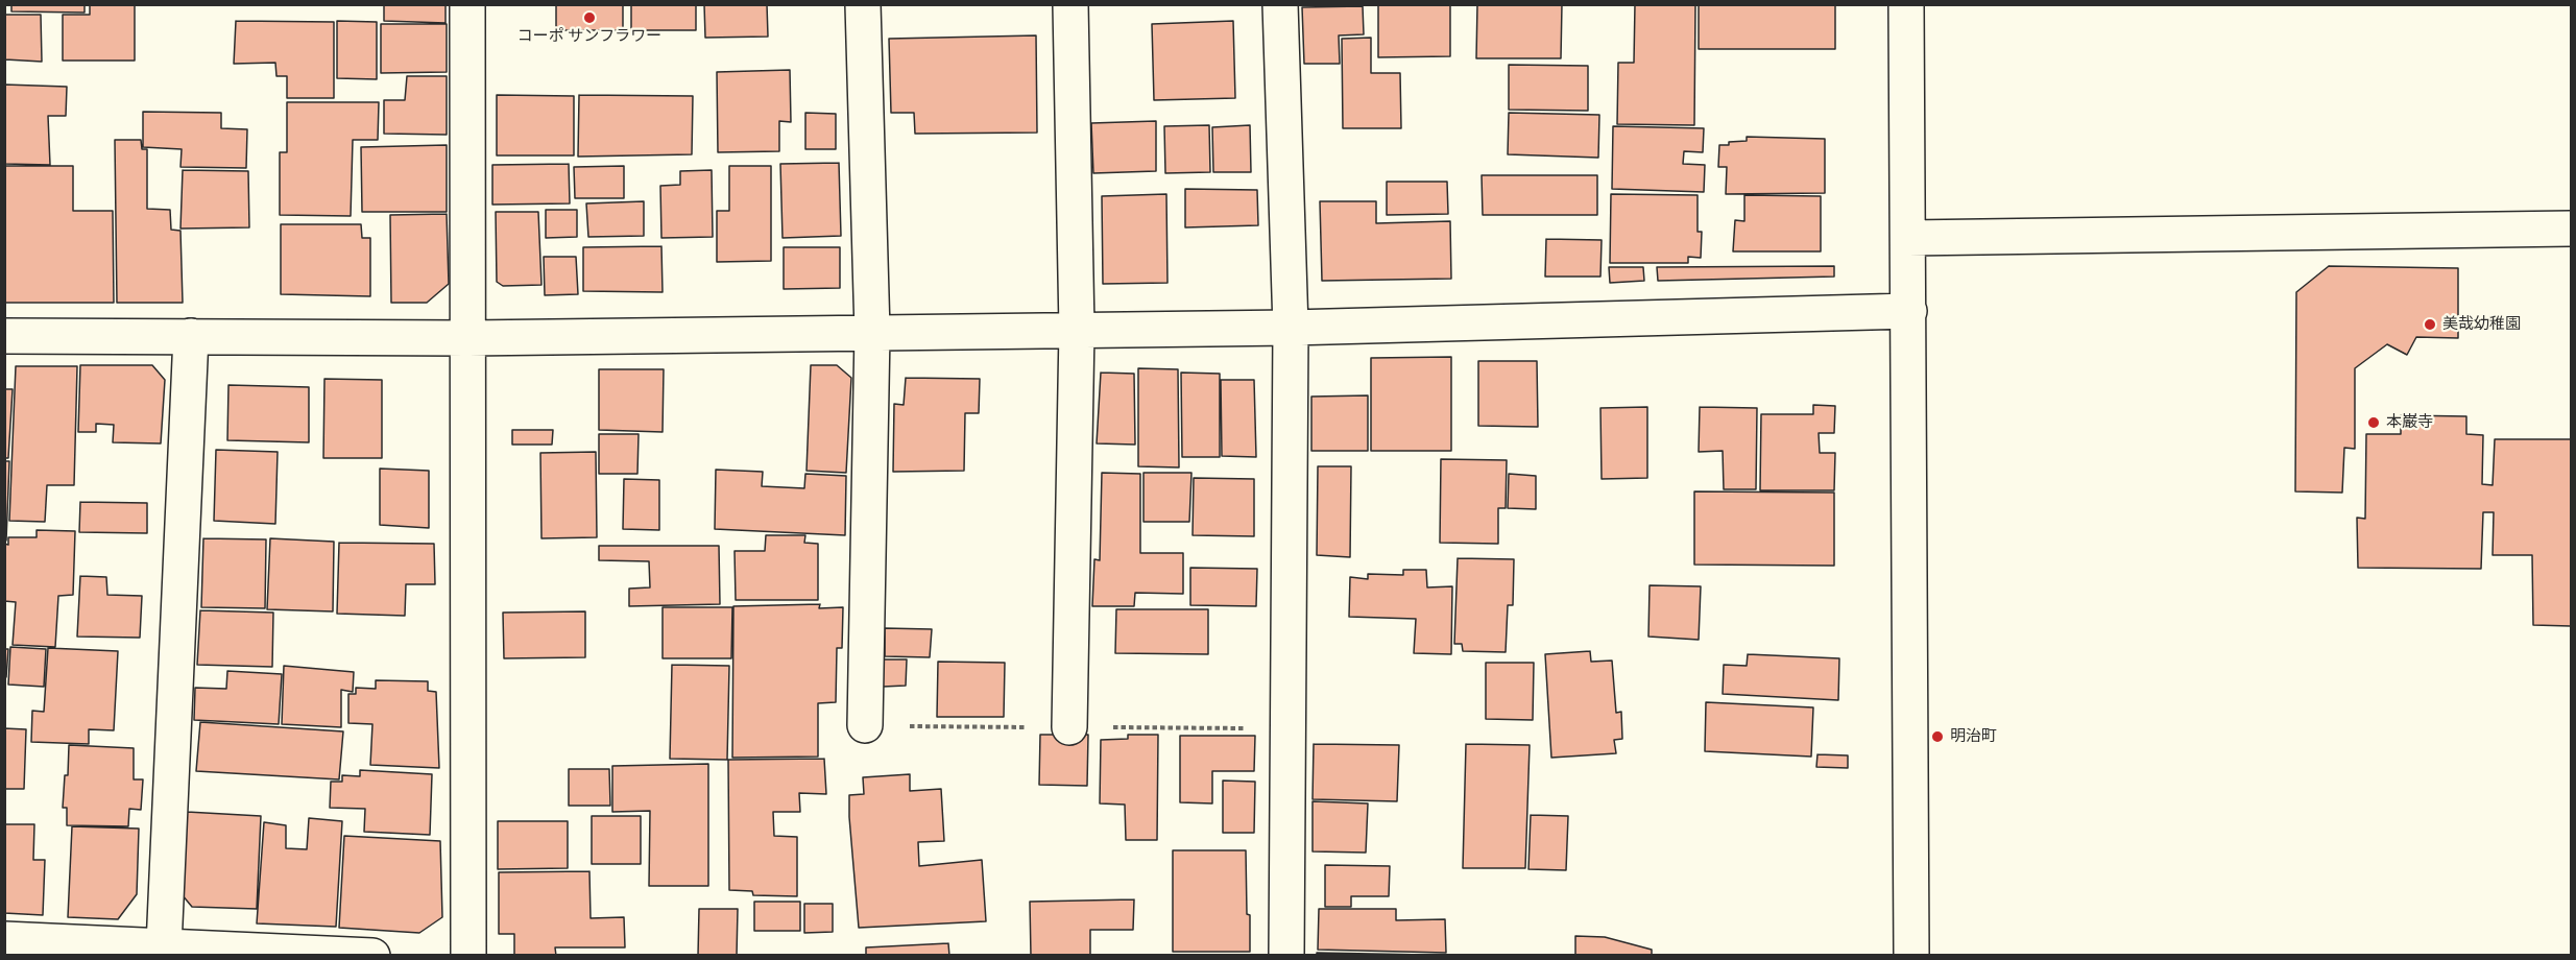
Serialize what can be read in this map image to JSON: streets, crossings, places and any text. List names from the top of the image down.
{
  "places": [
    "コーポ サンフラワー",
    "美哉幼稚園",
    "本巌寺",
    "明治町"
  ]
}
